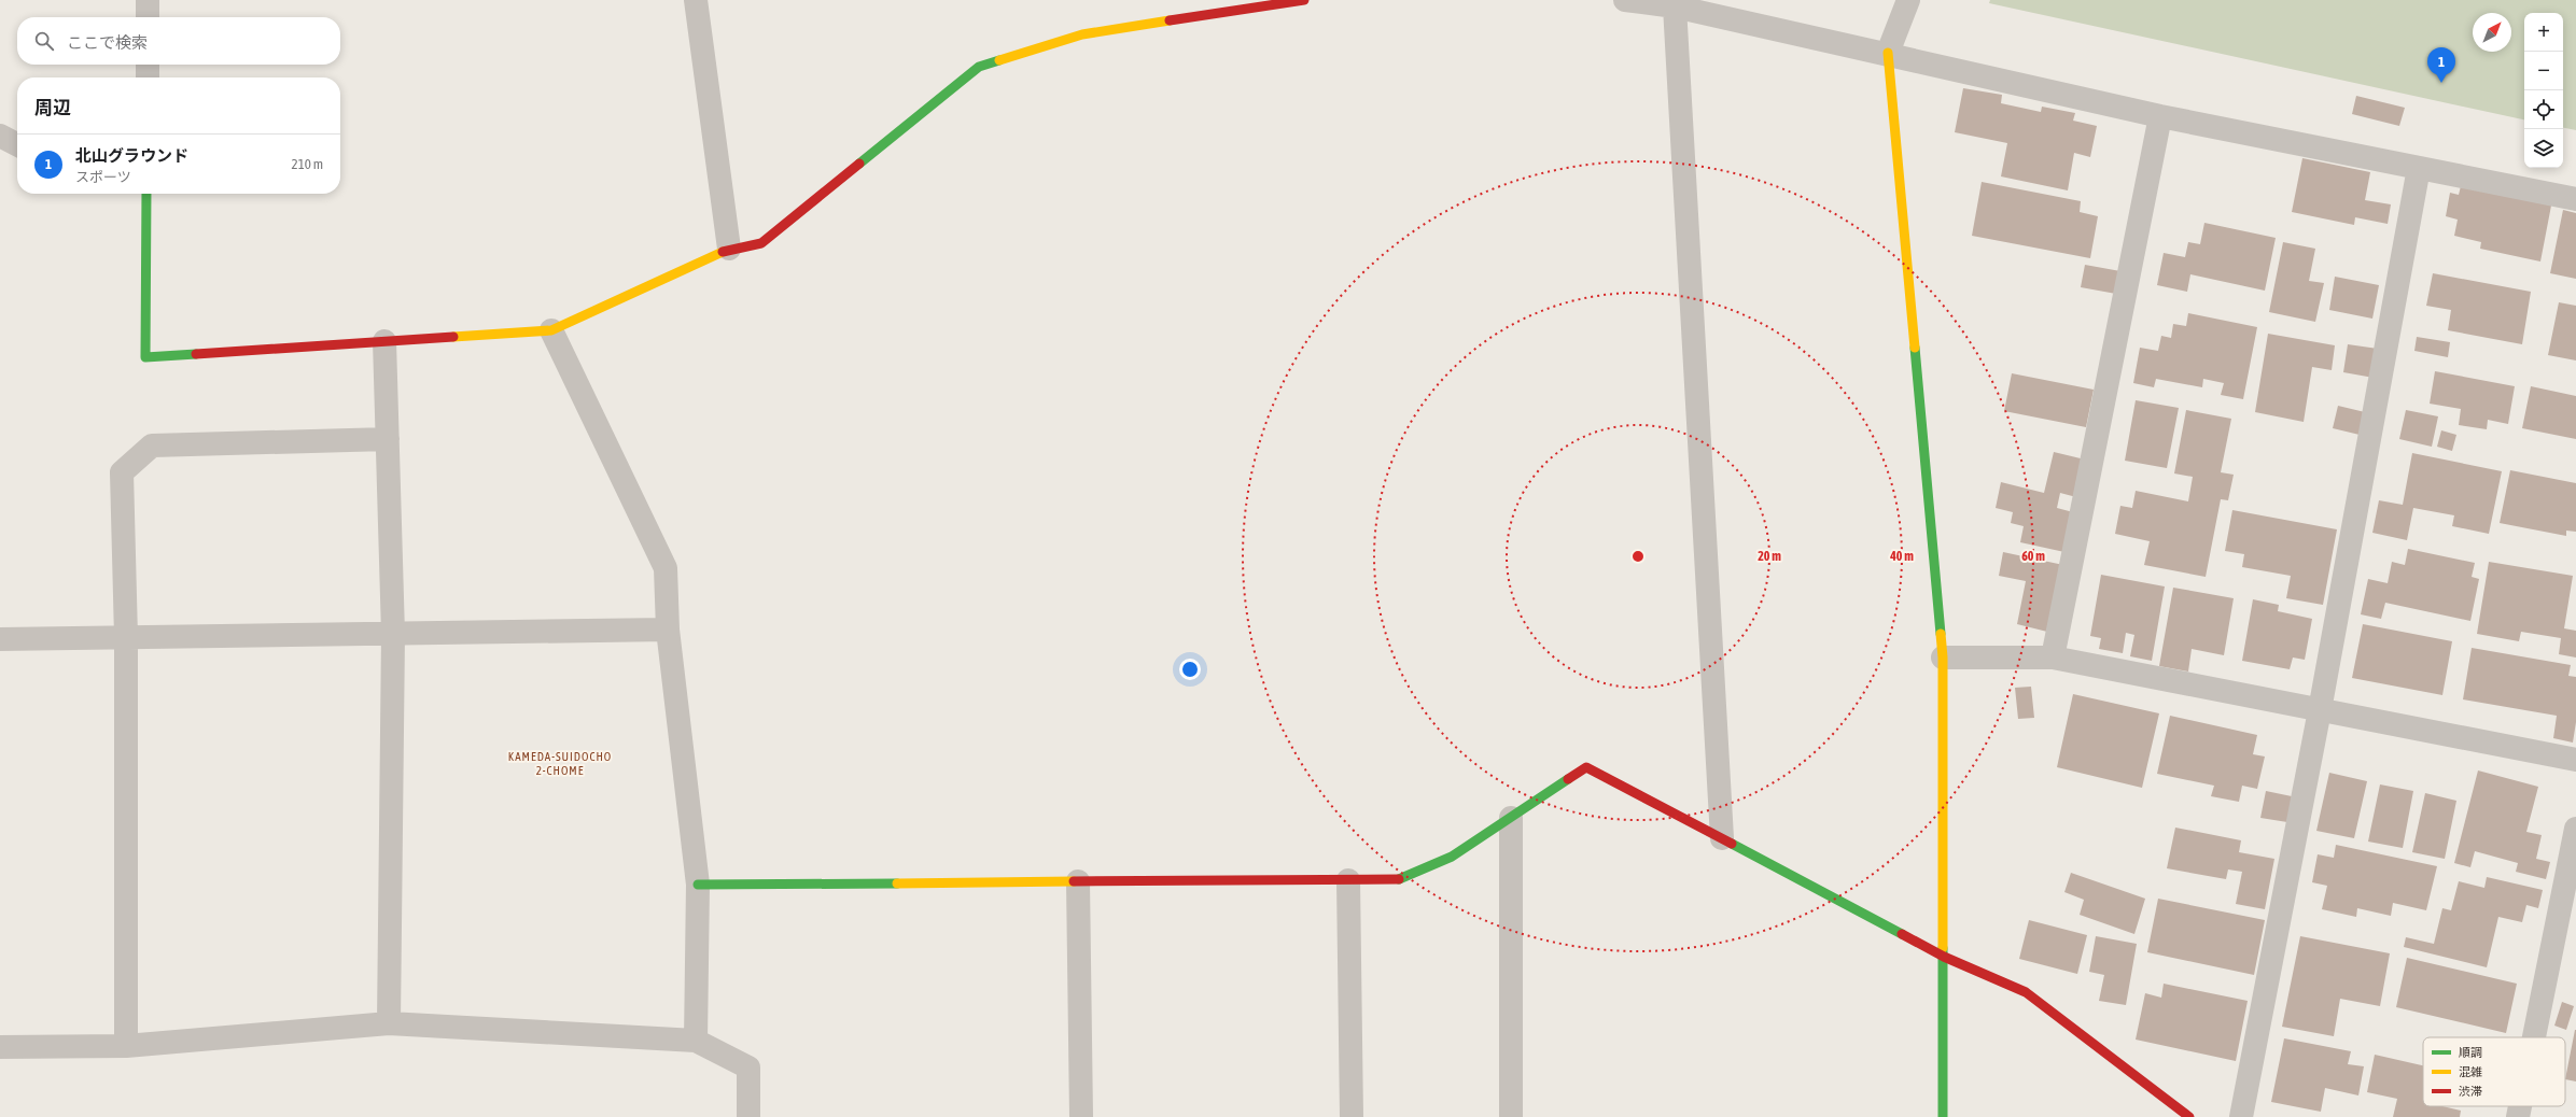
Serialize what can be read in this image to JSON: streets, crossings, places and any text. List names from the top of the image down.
{
  "districts": ["KAMEDA-SUIDOCHO 2-CHOME"],
  "legend": ["順調", "混雑", "渋滞"],
  "north": "top right",
  "page": {
    "map_buttons": ["+", "−"],
    "search": "ここで検索",
    "pins": "1",
    "heading": "周辺",
    "list": [
      {
        "mark": "1",
        "name": "北山グラウンド",
        "note": "スポーツ",
        "value": "210 m"
      }
    ]
  },
  "rings": ["20 m", "40 m", "60 m"]
}
